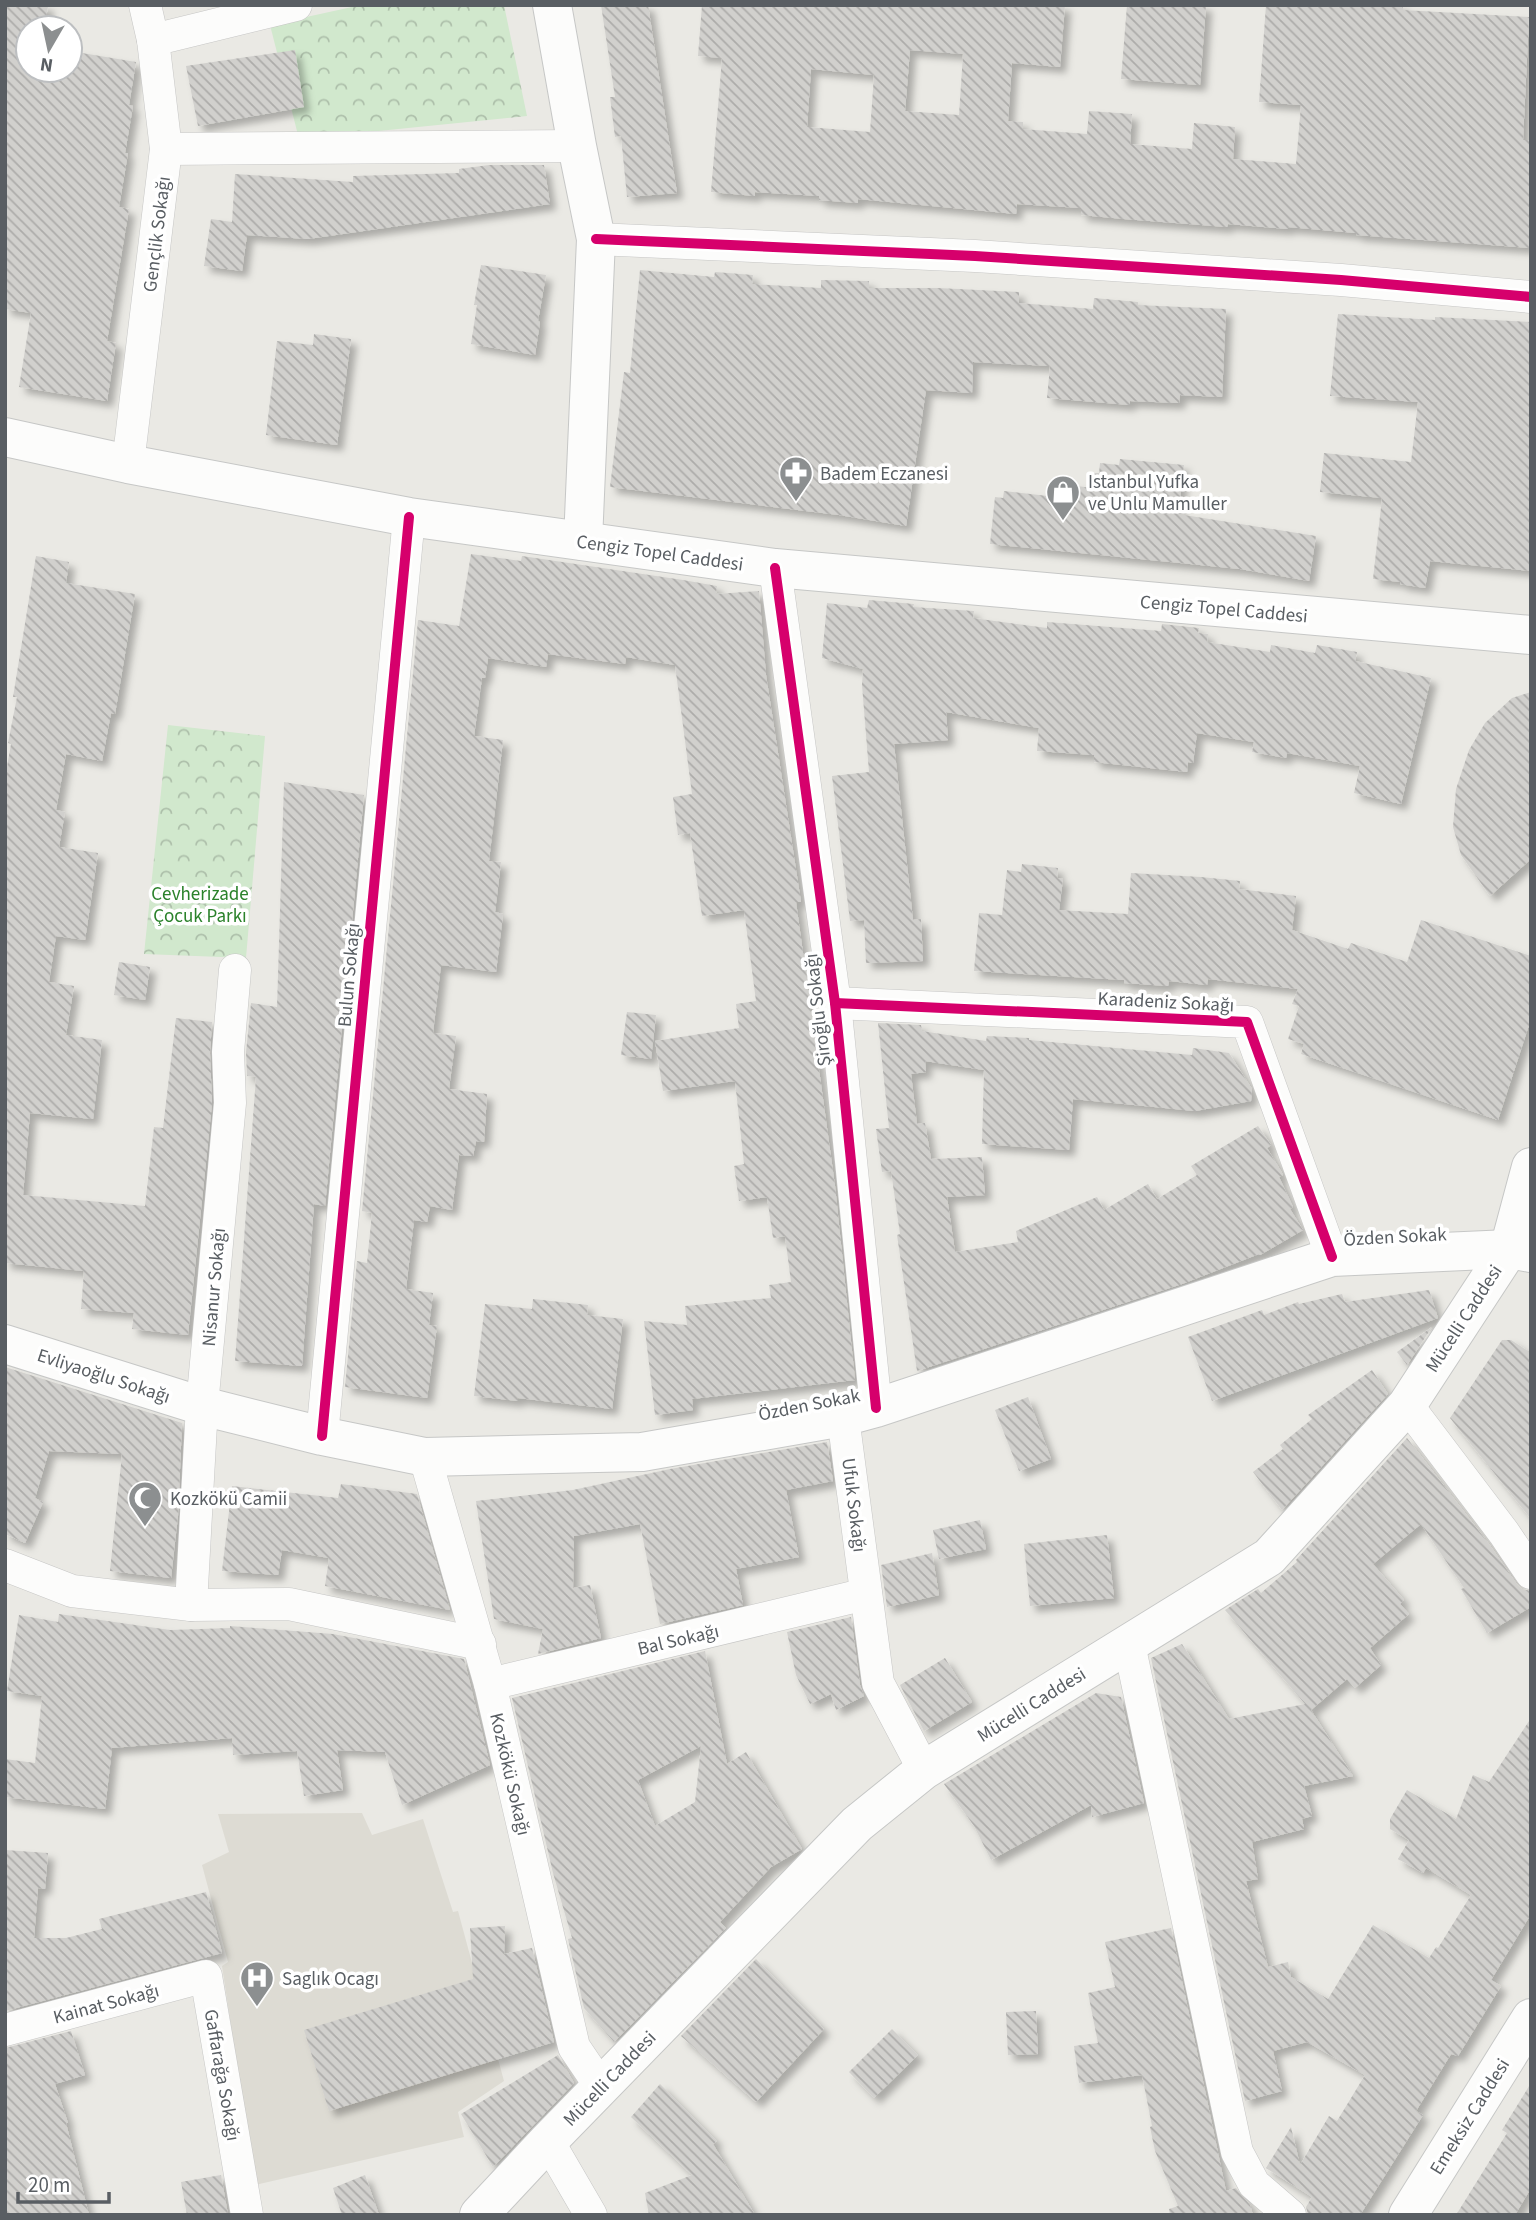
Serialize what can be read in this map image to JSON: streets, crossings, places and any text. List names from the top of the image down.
{
  "streets": {
    "main road": [
      "Cengiz Topel Caddesi",
      "Özden Sokak",
      "Mücelli Caddesi",
      "Evliyaoğlu Sokağı",
      "Emeksiz Caddesi"
    ],
    "street": [
      "Gençlik Sokağı",
      "Bulun Sokağı",
      "Karadeniz Sokağı",
      "Şiroğlu Sokağı",
      "Nisanur Sokağı",
      "Ufuk Sokağı",
      "Bal Sokağı",
      "Kozkökü Sokağı",
      "Kainat Sokağı",
      "Gaffarağa Sokağı"
    ]
  },
  "crossings": [
    ["Gençlik Sokağı", "Cengiz Topel Caddesi"],
    ["Cengiz Topel Caddesi", "Bulun Sokağı"],
    ["Cengiz Topel Caddesi", "Şiroğlu Sokağı"],
    ["Bulun Sokağı", "Özden Sokak"],
    ["Karadeniz Sokağı", "Şiroğlu Sokağı"],
    ["Karadeniz Sokağı", "Özden Sokak"],
    ["Şiroğlu Sokağı", "Özden Sokak"],
    ["Şiroğlu Sokağı", "Ufuk Sokağı"],
    ["Özden Sokak", "Nisanur Sokağı"],
    ["Özden Sokak", "Mücelli Caddesi"],
    ["Özden Sokak", "Evliyaoğlu Sokağı"],
    ["Özden Sokak", "Ufuk Sokağı"],
    ["Özden Sokak", "Kozkökü Sokağı"],
    ["Nisanur Sokağı", "Evliyaoğlu Sokağı"],
    ["Mücelli Caddesi", "Ufuk Sokağı"],
    ["Mücelli Caddesi", "Kozkökü Sokağı"],
    ["Ufuk Sokağı", "Bal Sokağı"],
    ["Bal Sokağı", "Kozkökü Sokağı"],
    ["Kainat Sokağı", "Gaffarağa Sokağı"]
  ],
  "parks": ["Cevherizade Çocuk Parkı"],
  "places": {
    "pharmacy": ["Badem Eczanesi"],
    "shop": ["Istanbul Yufka ve Unlu Mamuller"],
    "mosque": ["Kozkökü Camii"],
    "hospital": ["Saglık Ocagı"]
  },
  "scale_bar": "20 m",
  "north": "bottom"
}
